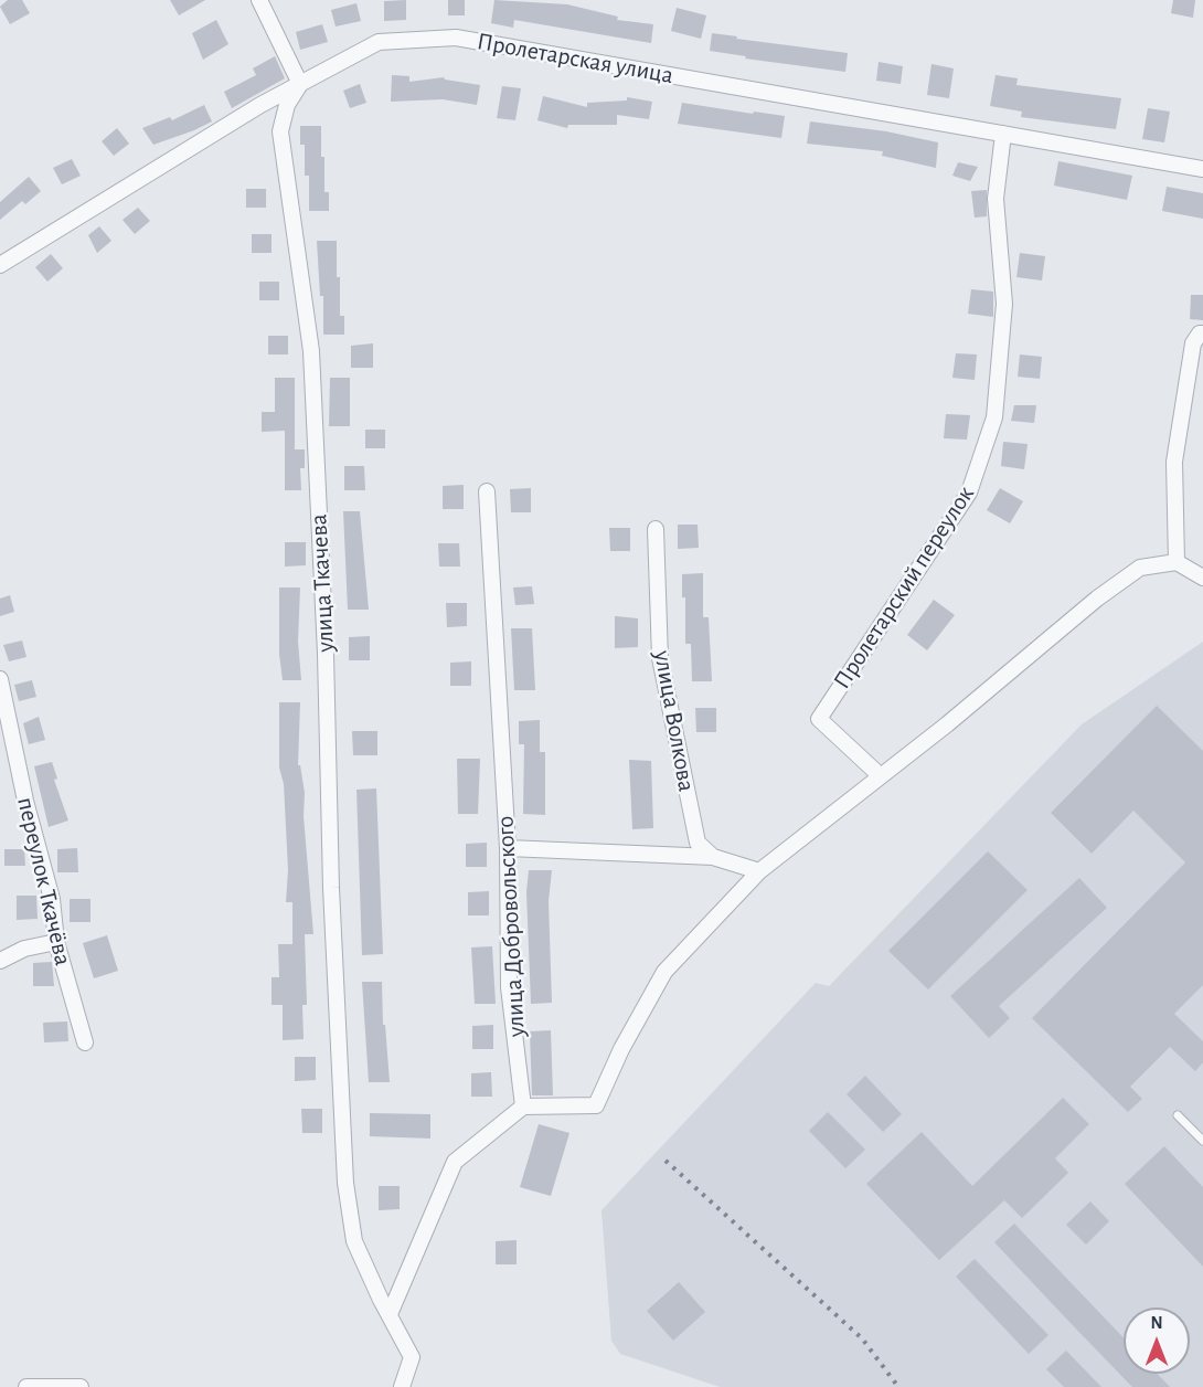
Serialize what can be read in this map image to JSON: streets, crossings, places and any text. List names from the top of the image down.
{
  "streets": {
    "street": [
      "Пролетарская улица",
      "улица Ткачева",
      "Пролетарский переулок",
      "улица Волкова",
      "переулок Ткачёва",
      "улица Добровольского"
    ]
  },
  "crossings": [
    ["Пролетарская улица", "улица Ткачева"],
    ["Пролетарская улица", "Пролетарский переулок"]
  ],
  "north": "top"
}
